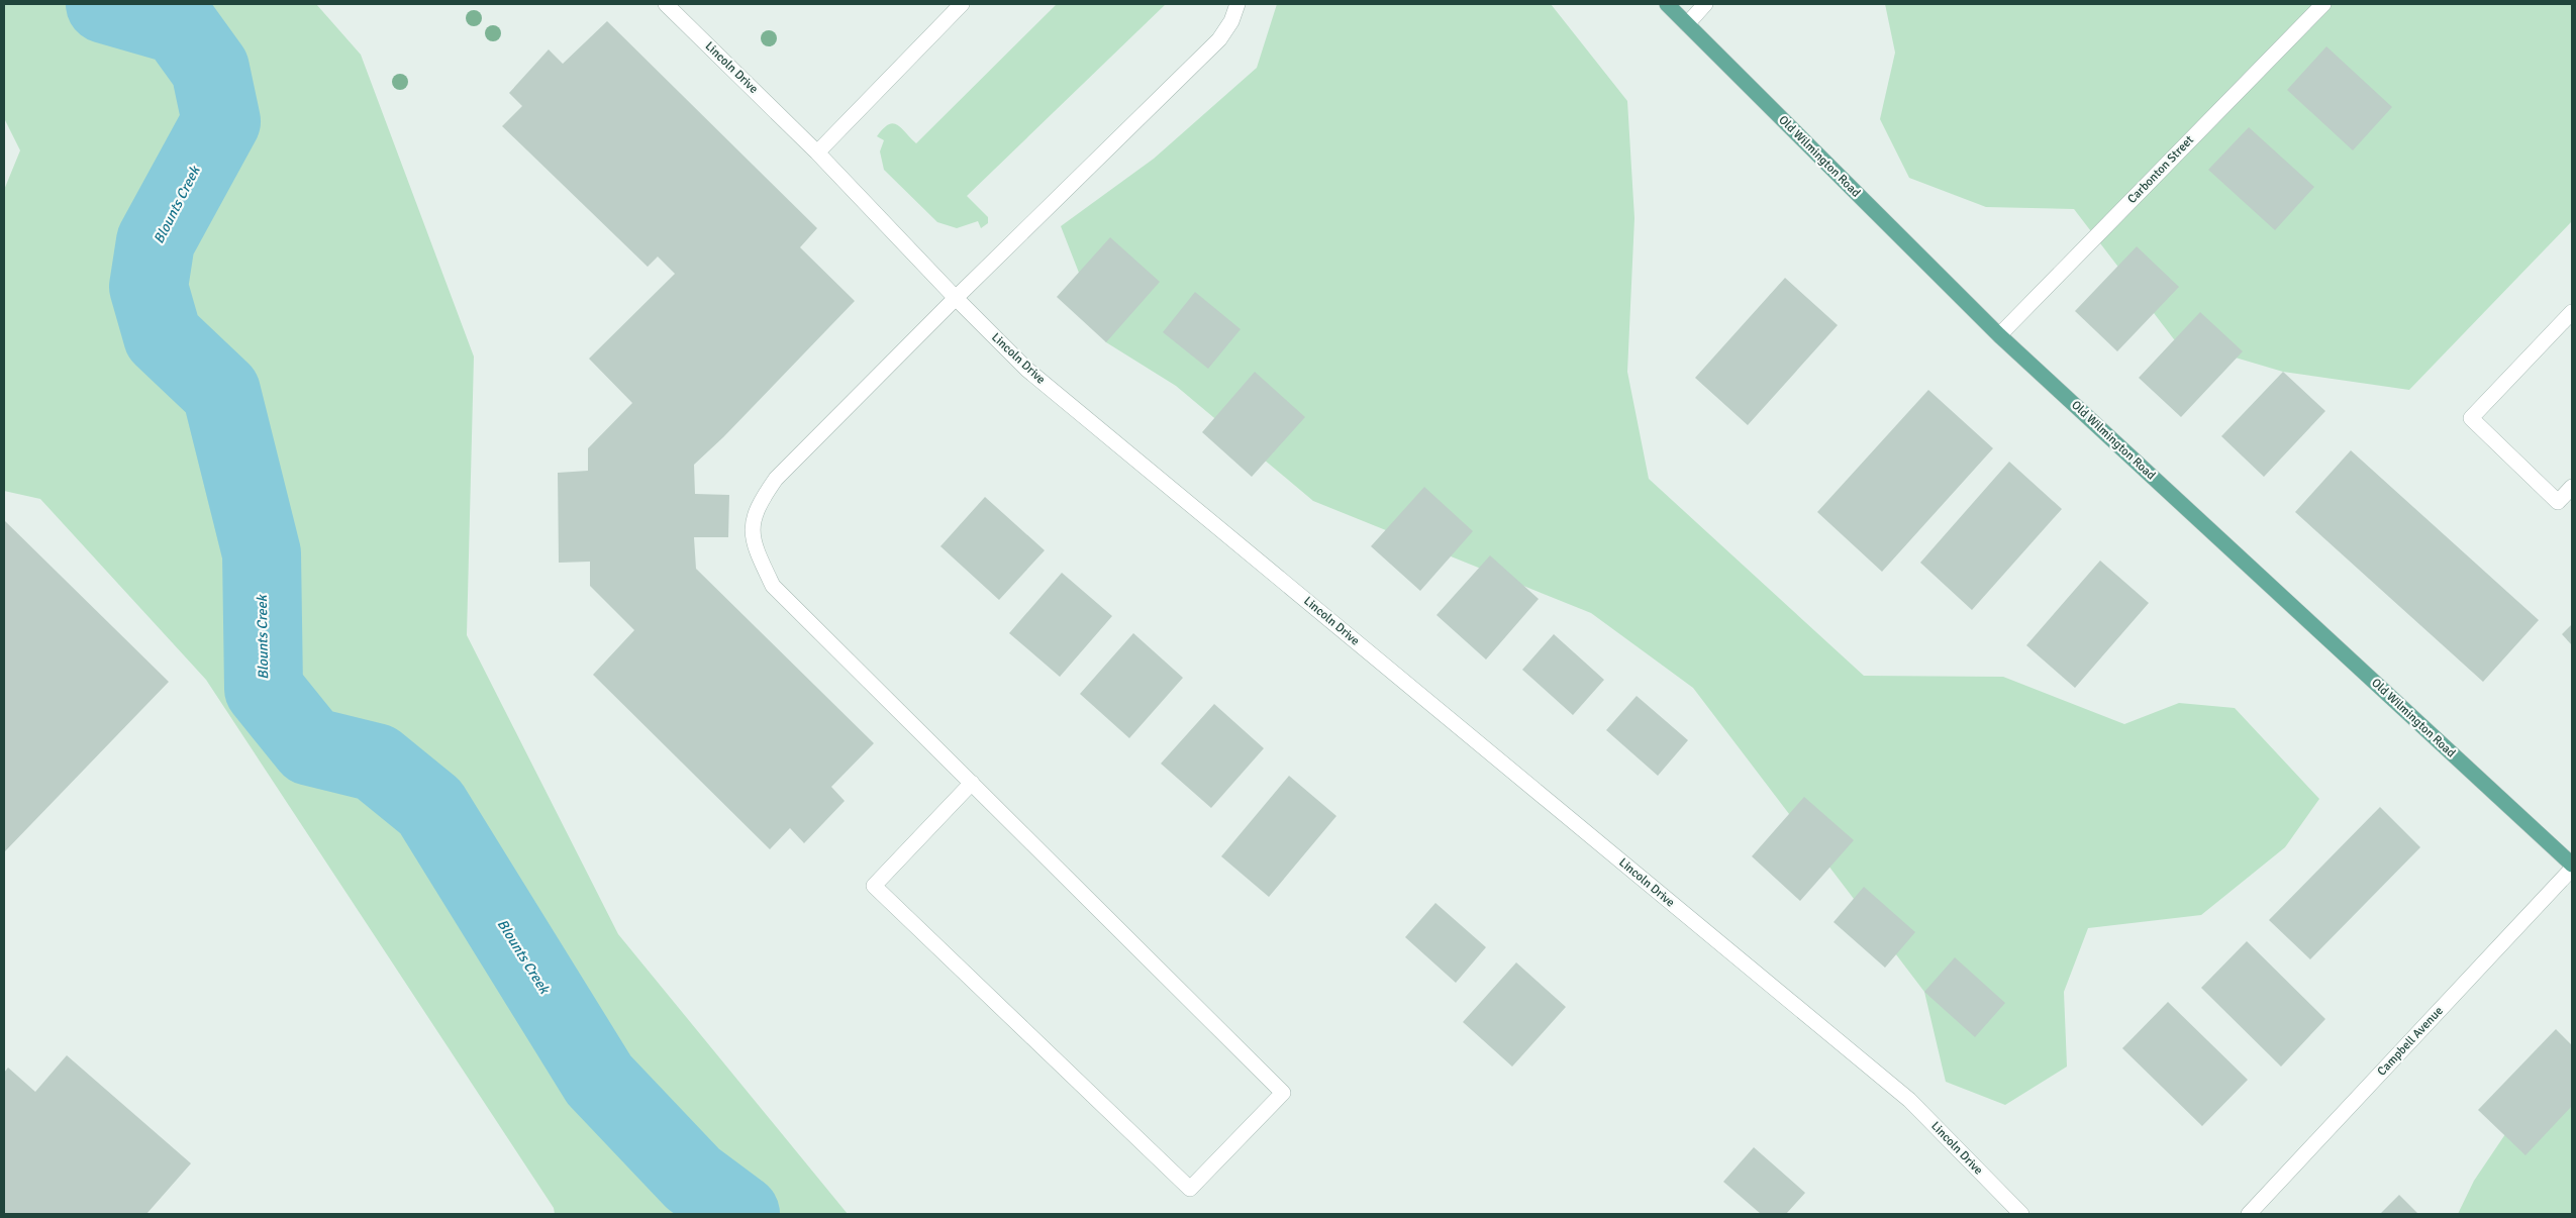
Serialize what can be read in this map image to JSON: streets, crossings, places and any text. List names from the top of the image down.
{
  "streets": {
    "main road": ["Old Wilmington Road"],
    "street": ["Lincoln Drive", "Carbonton Street", "Campbell Avenue"]
  },
  "crossings": [
    ["Old Wilmington Road", "Carbonton Street"]
  ],
  "water": ["Blounts Creek"]
}
